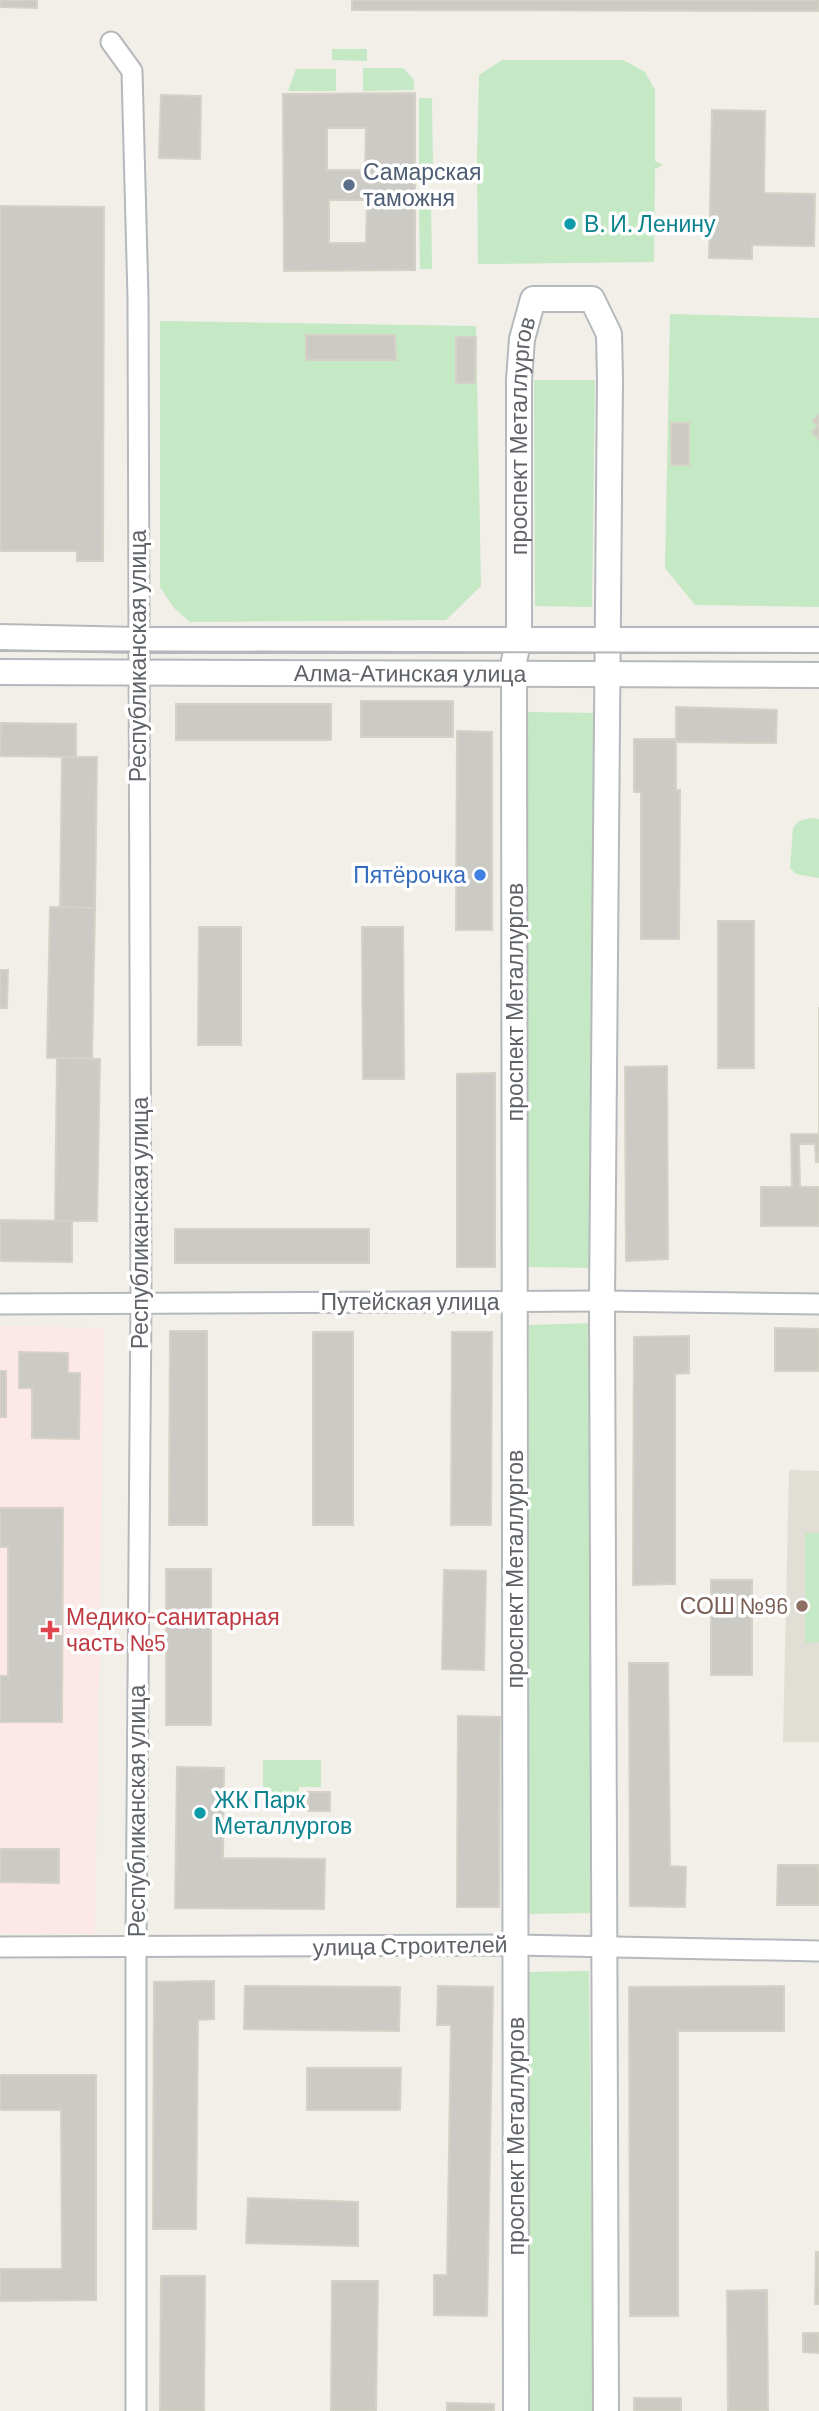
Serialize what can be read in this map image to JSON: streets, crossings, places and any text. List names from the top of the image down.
{
  "streets": {
    "street": [
      "проспект Металлургов",
      "Республиканская улица",
      "Алма-Атинская улица",
      "Путейская улица",
      "улица Строителей"
    ]
  },
  "crossings": [
    ["проспект Металлургов", "Алма-Атинская улица"],
    ["проспект Металлургов", "Путейская улица"],
    ["проспект Металлургов", "улица Строителей"],
    ["Республиканская улица", "Алма-Атинская улица"],
    ["Республиканская улица", "Путейская улица"],
    ["Республиканская улица", "улица Строителей"]
  ],
  "places": {
    "other": [
      "Самарская таможня",
      "В. И. Ленину",
      "Пятёрочка",
      "СОШ №96",
      "ЖК Парк Металлургов"
    ],
    "health": ["Медико-санитарная часть №5"]
  }
}
